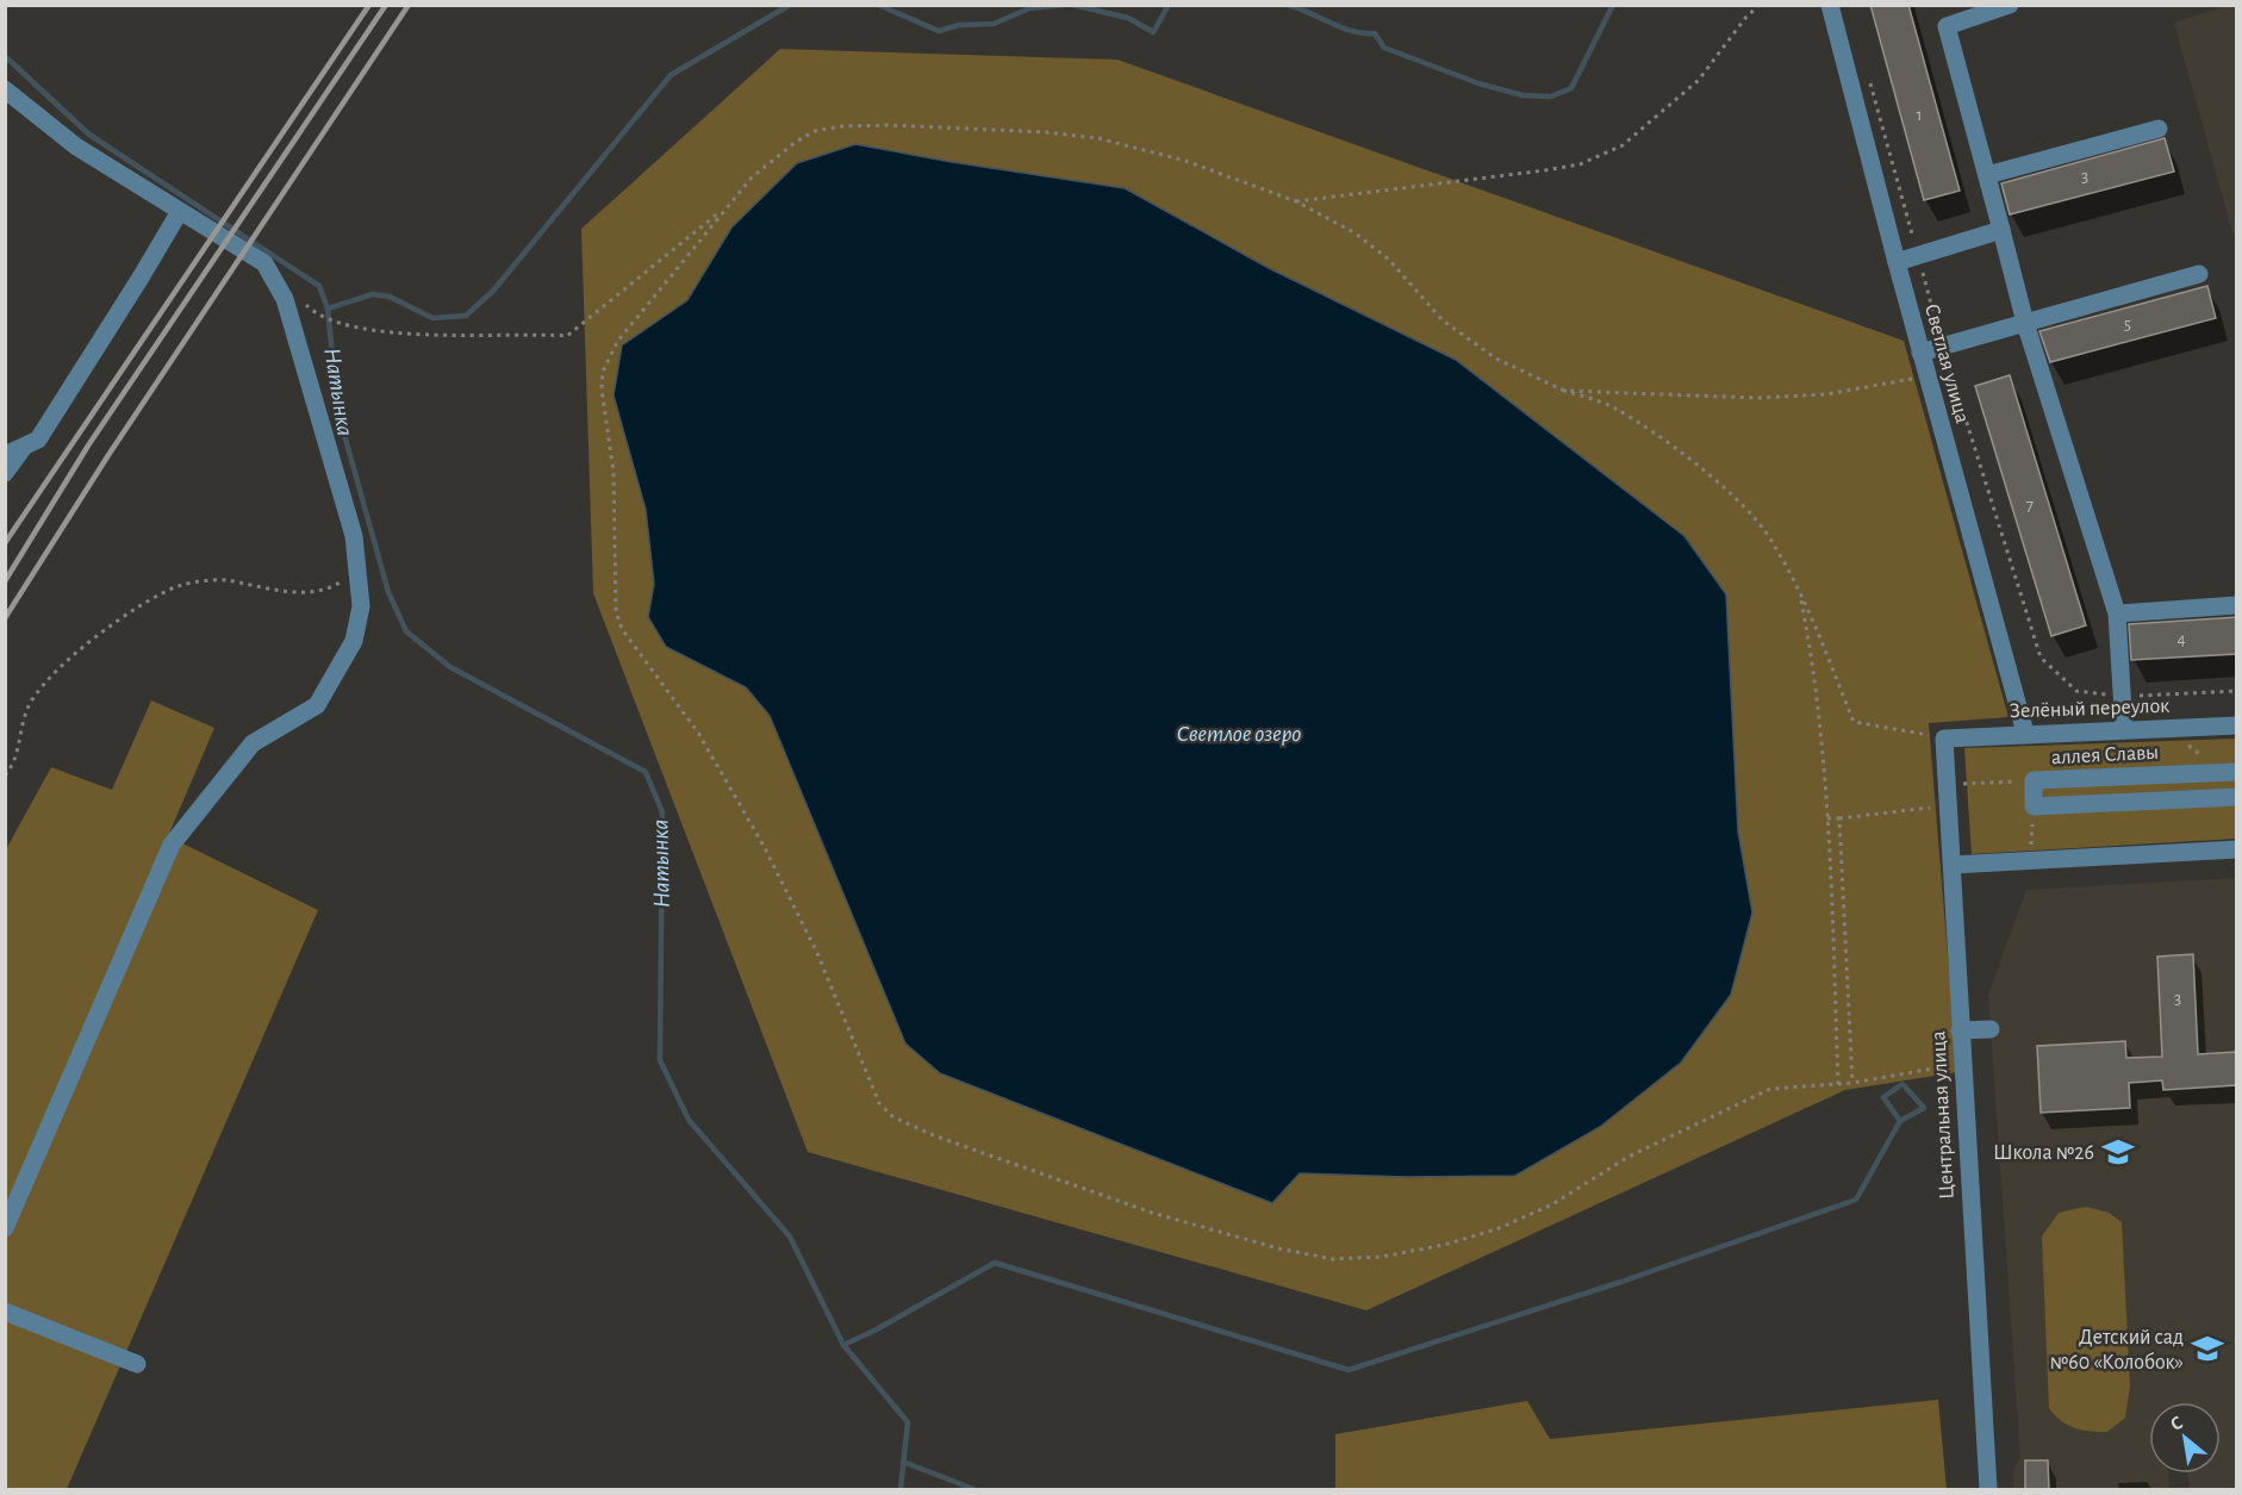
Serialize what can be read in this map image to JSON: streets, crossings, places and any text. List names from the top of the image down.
{
  "streets": {
    "street": [
      "Светлая улица",
      "Зелёный переулок",
      "аллея Славы",
      "Центральная улица"
    ]
  },
  "crossings": [
    ["Светлая улица", "Зелёный переулок"],
    ["Зелёный переулок", "Центральная улица"]
  ],
  "water": ["Натынка", "Светлое озеро"],
  "places": {
    "school or university": ["Школа №26", "Детский сад №60 «Колобок»"]
  },
  "house_numbers": [
    "1",
    "3",
    "5",
    "7",
    "4",
    "3"
  ],
  "north": "top left"
}
